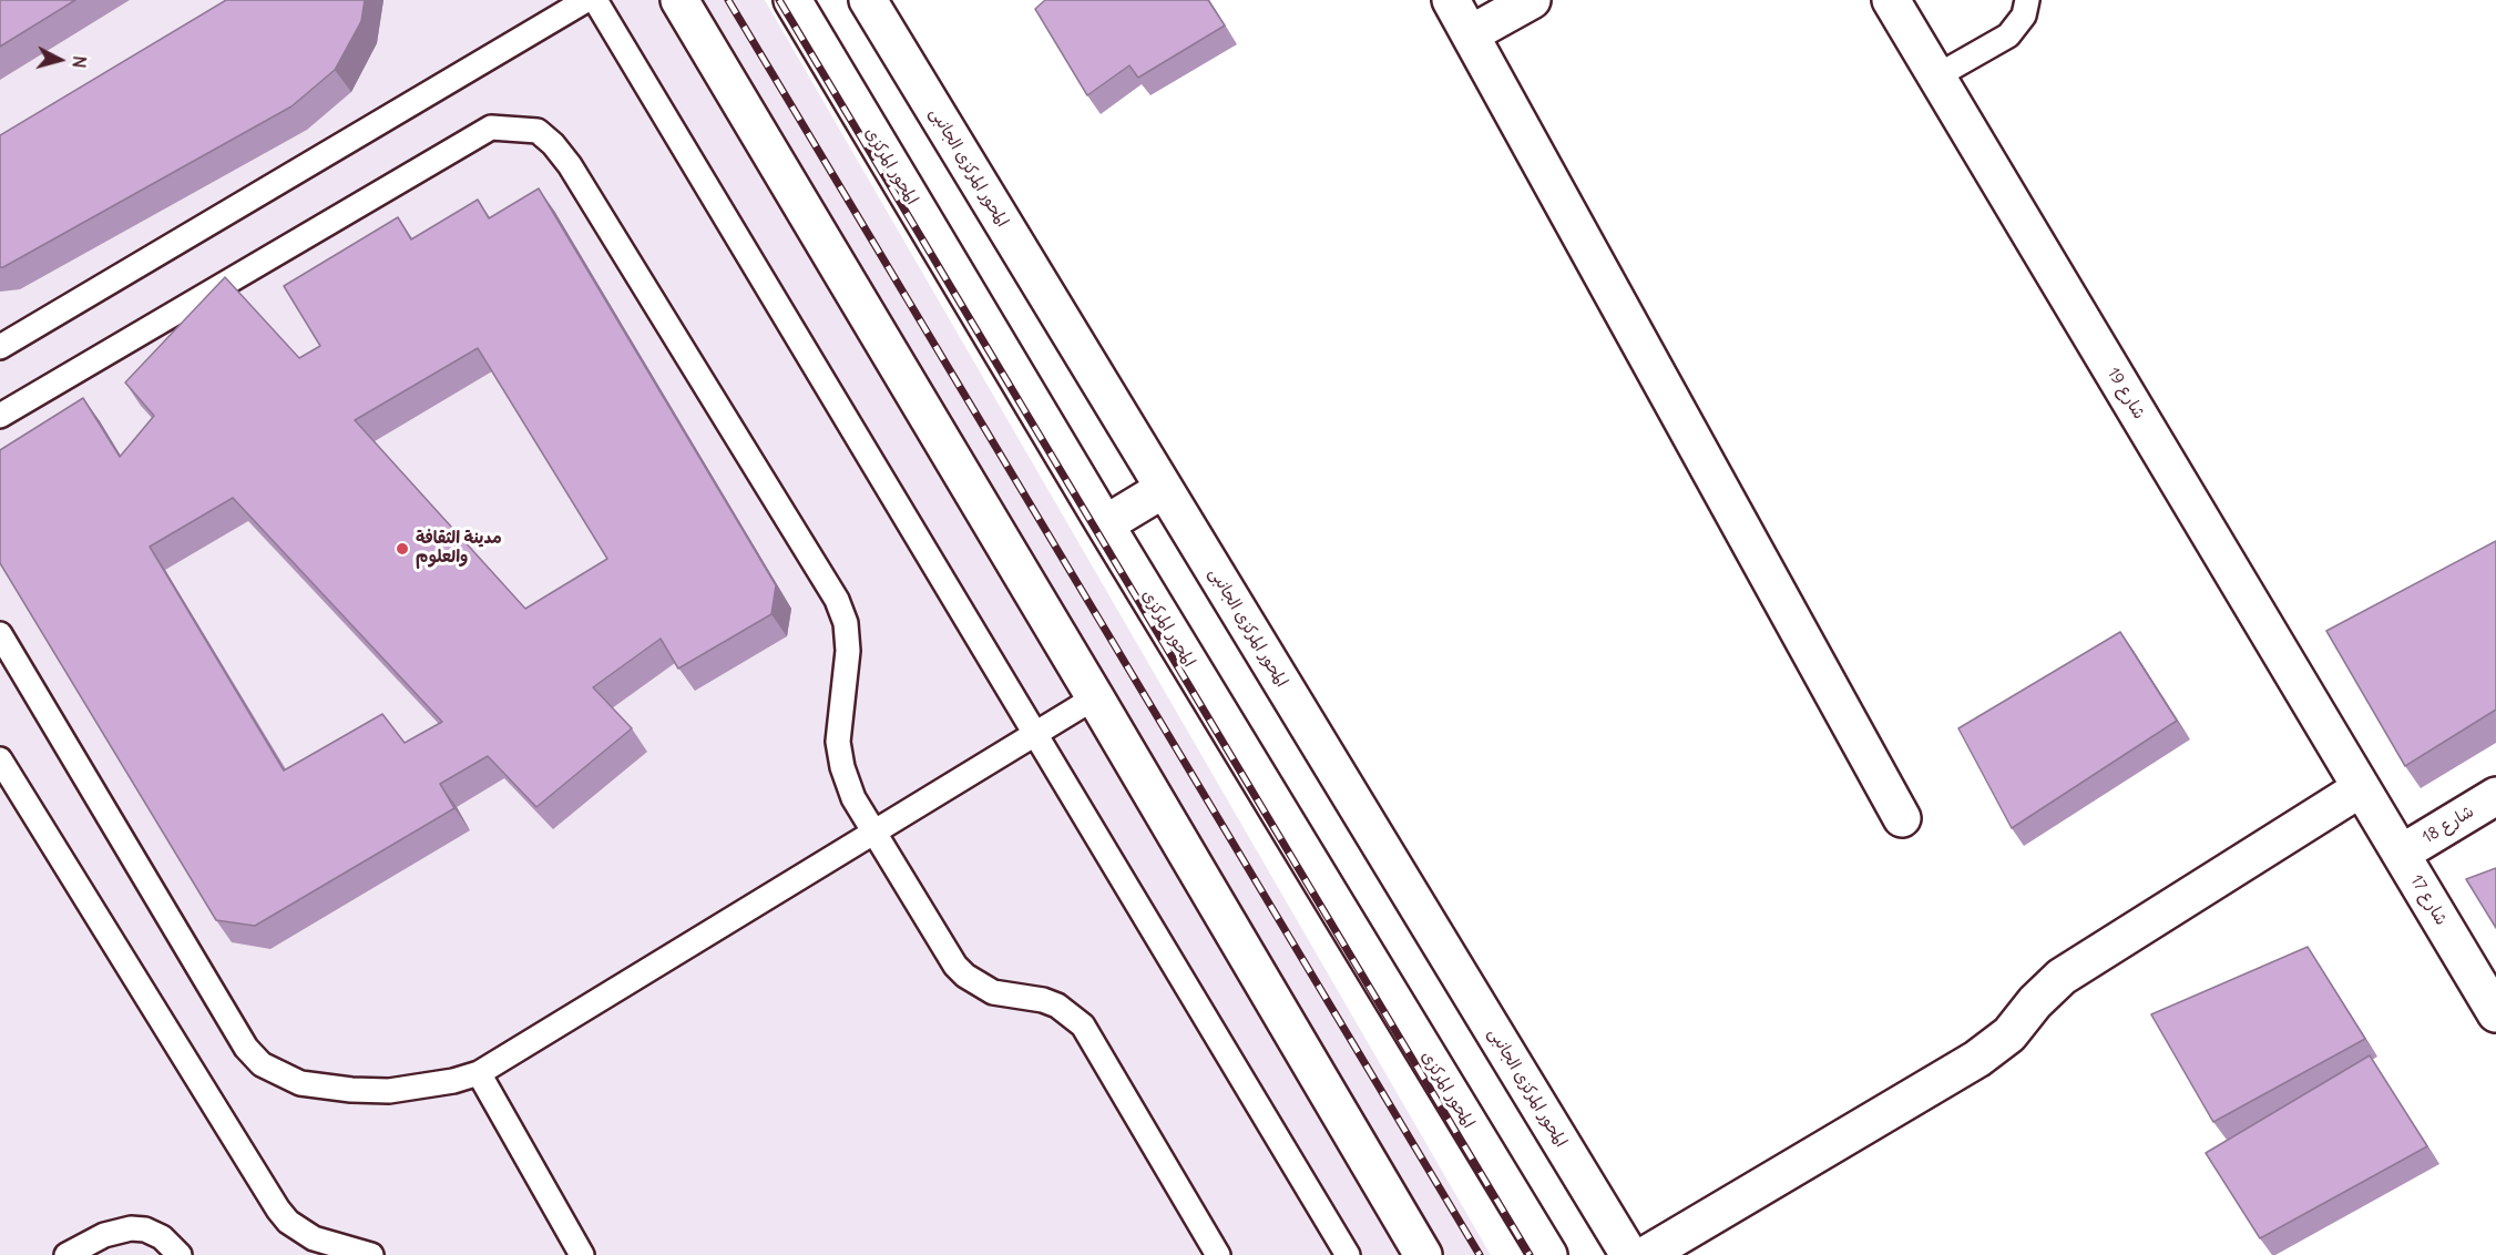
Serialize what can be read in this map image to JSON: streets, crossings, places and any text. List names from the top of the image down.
{
  "streets": {
    "street": [
      "المحور المركزى",
      "المحور المركزى الجانبى",
      "شارع 19",
      "شارع 18",
      "شارع 17"
    ]
  },
  "crossings": [
    ["شارع 19", "شارع 17"],
    ["شارع 18", "شارع 17"]
  ],
  "places": ["مدينة الثقافة والعلوم"],
  "north": "right"
}
